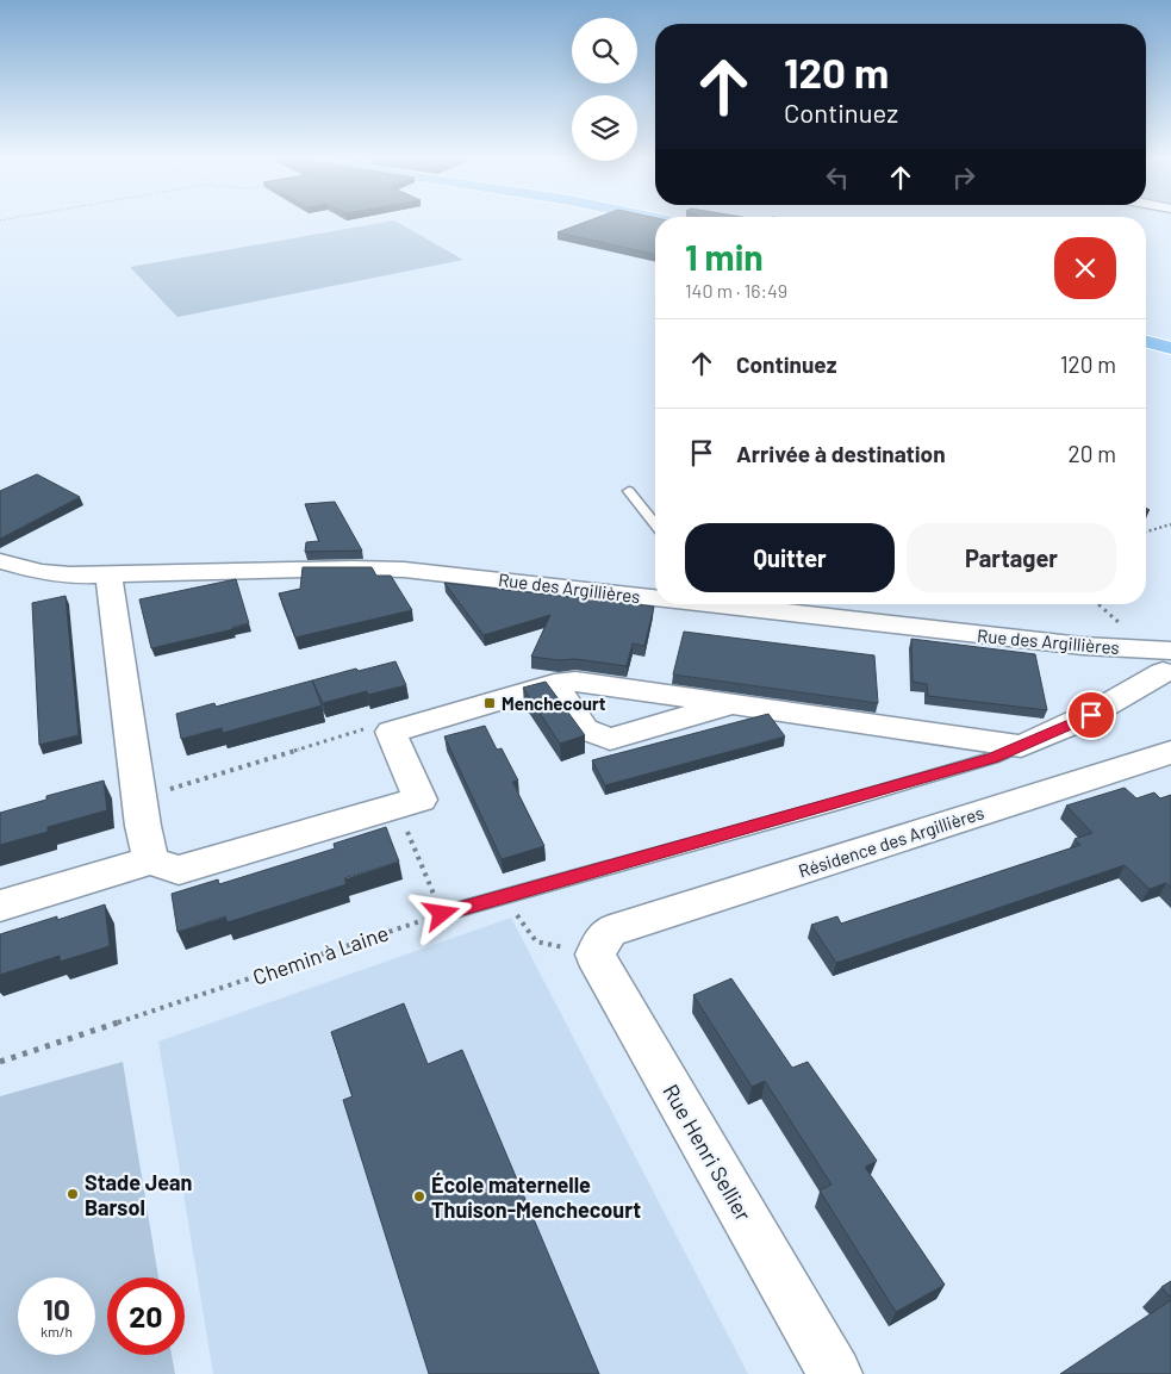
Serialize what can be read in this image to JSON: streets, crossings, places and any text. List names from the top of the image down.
{
  "streets": {
    "street": ["Rue des Argillières", "Résidence des Argillières", "Rue Henri Sellier"],
    "path": ["Chemin à Laine"]
  },
  "crossings": [
    ["Résidence des Argillières", "Rue Henri Sellier"]
  ],
  "places": {
    "transit": ["Menchecourt"],
    "other": ["Stade Jean Barsol", "École maternelle Thuison-Menchecourt"]
  },
  "page": {
    "turn": ["120 m", "Continuez"],
    "heading": ["1 min", "140 m · 16:49"],
    "list": [
      {
        "name": "Continuez",
        "value": "120 m"
      },
      {
        "name": "Arrivée à destination",
        "value": "20 m"
      }
    ],
    "buttons": ["Quitter", "Partager"],
    "speed": "10 km/h",
    "limit": "20"
  }
}
